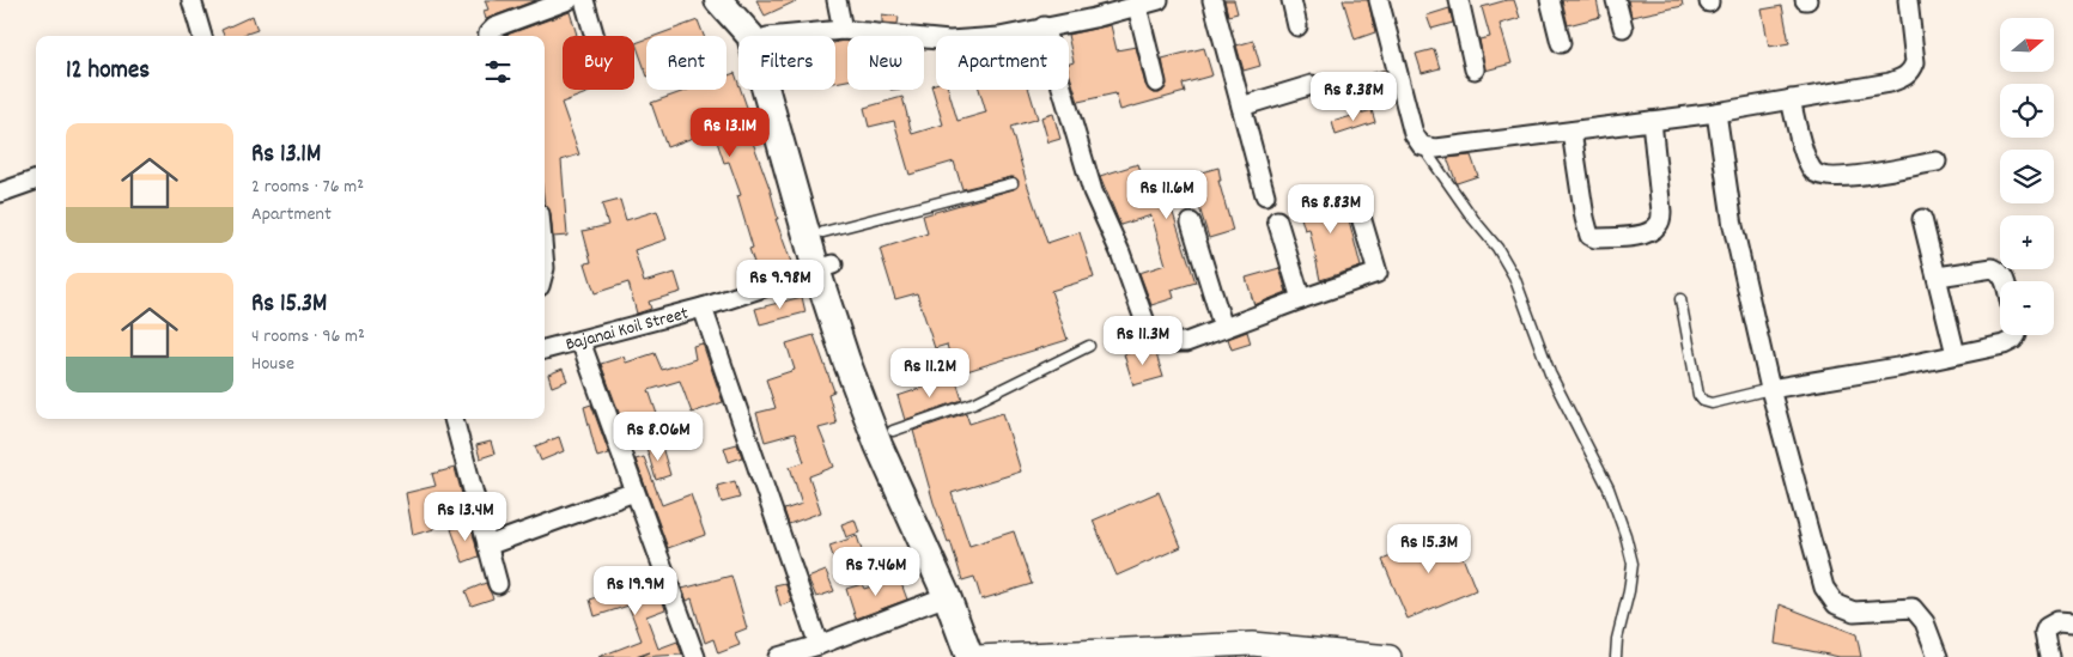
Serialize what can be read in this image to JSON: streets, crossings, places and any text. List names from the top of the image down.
{
  "streets": {
    "street": ["Bajanai Koil Street"]
  },
  "north": "right",
  "page": {
    "map_buttons": ["+", "−"],
    "chip": [
      "Buy",
      "Rent",
      "Filters",
      "New",
      "Apartment"
    ],
    "heading": "12 homes",
    "price": [
      "Rs 8.38M",
      "Rs 13.1M",
      "Rs 11.6M",
      "Rs 8.83M",
      "Rs 9.98M",
      "Rs 11.3M",
      "Rs 11.2M",
      "Rs 8.06M",
      "Rs 13.4M",
      "Rs 15.3M",
      "Rs 7.46M",
      "Rs 19.9M"
    ],
    "list": [
      {
        "name": "Rs 13.1M",
        "note": "2 rooms · 76 m² · Apartment"
      },
      {
        "name": "Rs 15.3M",
        "note": "4 rooms · 96 m² · House"
      }
    ]
  }
}
